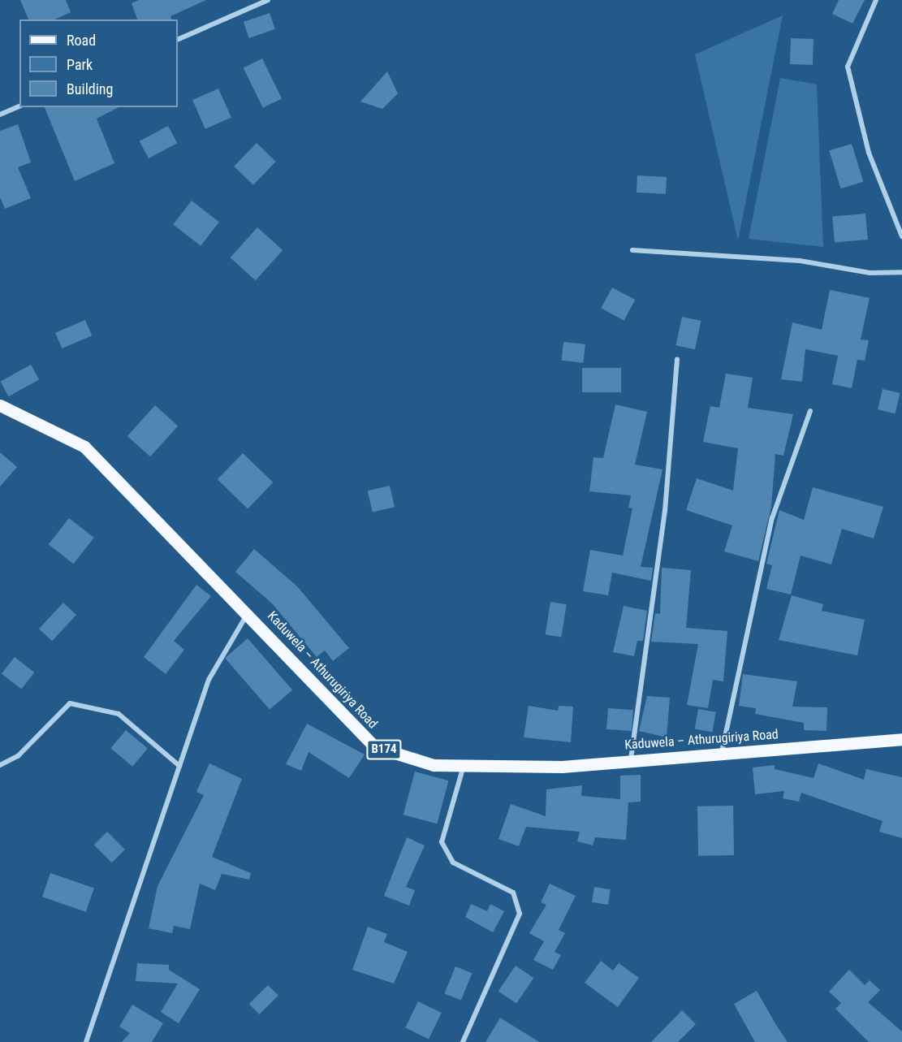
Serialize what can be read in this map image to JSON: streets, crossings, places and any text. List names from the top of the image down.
{
  "streets": {
    "main road": ["Kaduwela – Athurugiriya Road", "B174"]
  },
  "legend": ["Road", "Park", "Building"]
}
